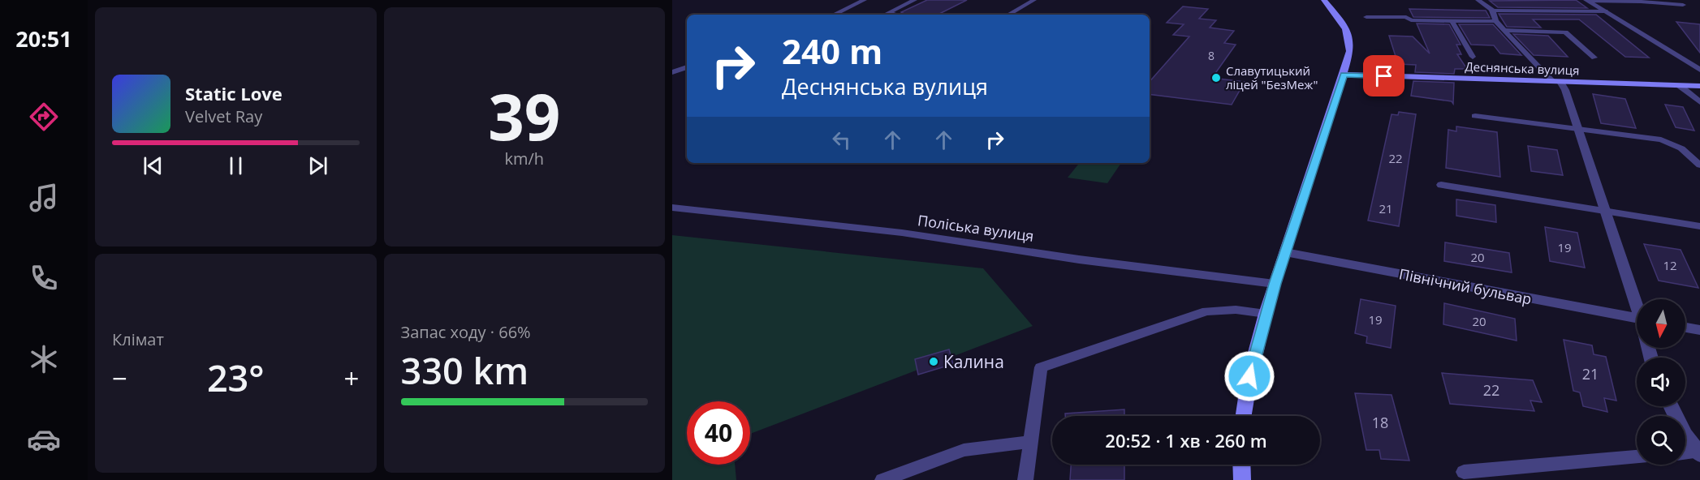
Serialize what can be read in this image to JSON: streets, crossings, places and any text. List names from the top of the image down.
{
  "streets": {
    "street": ["Деснянська вулиця", "Поліська вулиця", "Північний бульвар"]
  },
  "places": ["Славутицький ліцей \"БезМеж\"", "Калина"],
  "house_numbers": [
    "8",
    "22",
    "21",
    "19",
    "20",
    "12",
    "19",
    "20",
    "21",
    "22",
    "18"
  ],
  "north": "bottom",
  "page": {
    "tabs": "20:51",
    "tile": [
      ["39", "km/h"],
      "Клімат",
      ["Запас ходу · 66%", "330 km"]
    ],
    "turn": ["240 m", "Деснянська вулиця"],
    "song": ["Static Love", "Velvet Ray"],
    "heat": ["−", "23°", "+"],
    "limit": "40",
    "trip": "20:52 · 1 хв · 260 m"
  }
}
